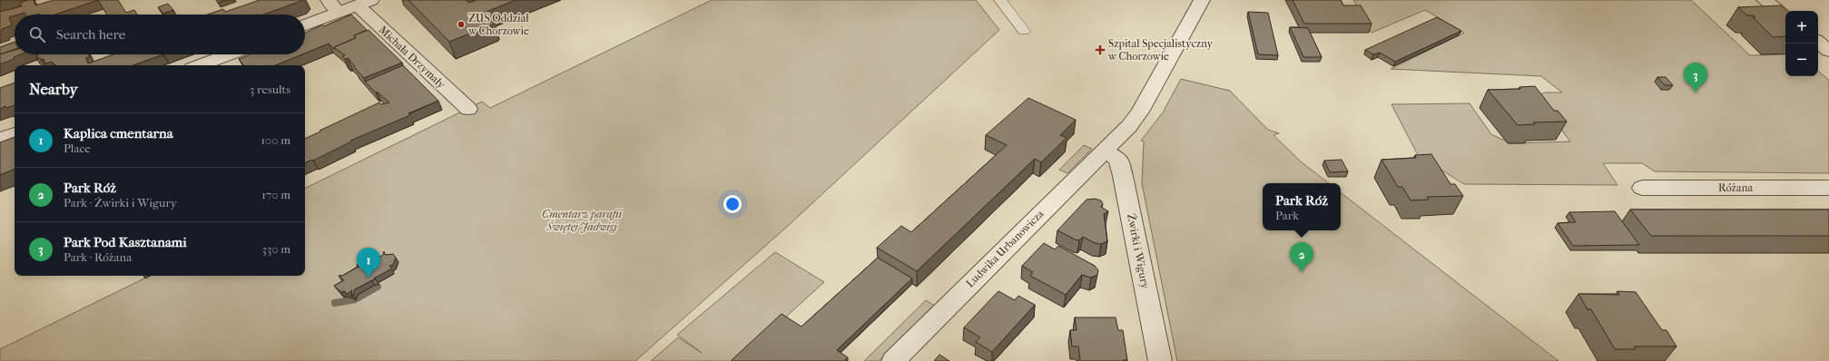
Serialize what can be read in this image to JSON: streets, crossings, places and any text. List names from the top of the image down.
{
  "streets": {
    "street": [
      "Michała Drzymały",
      "Różana",
      "Ludwika Urbanowicza",
      "Żwirki i Wigury"
    ]
  },
  "crossings": [
    ["Ludwika Urbanowicza", "Żwirki i Wigury"]
  ],
  "parks": ["Cmentarz parafii Świętej Jadwigi"],
  "places": {
    "other": ["ZUS Oddział w Chorzowie"],
    "health": ["Szpital Specjalistyczny w Chorzowie"]
  },
  "page": {
    "map_buttons": ["+", "−"],
    "search": "Search here",
    "pins": ["3", "2", "1"],
    "heading": ["Nearby", "3 results"],
    "list": [
      {
        "mark": "1",
        "name": "Kaplica cmentarna",
        "note": "Place",
        "value": "100 m"
      },
      {
        "mark": "2",
        "name": "Park Róż",
        "note": "Park · Żwirki i Wigury",
        "value": "170 m"
      },
      {
        "mark": "3",
        "name": "Park Pod Kasztanami",
        "note": "Park · Różana",
        "value": "330 m"
      }
    ],
    "popup": ["Park Róż", "Park"]
  }
}
